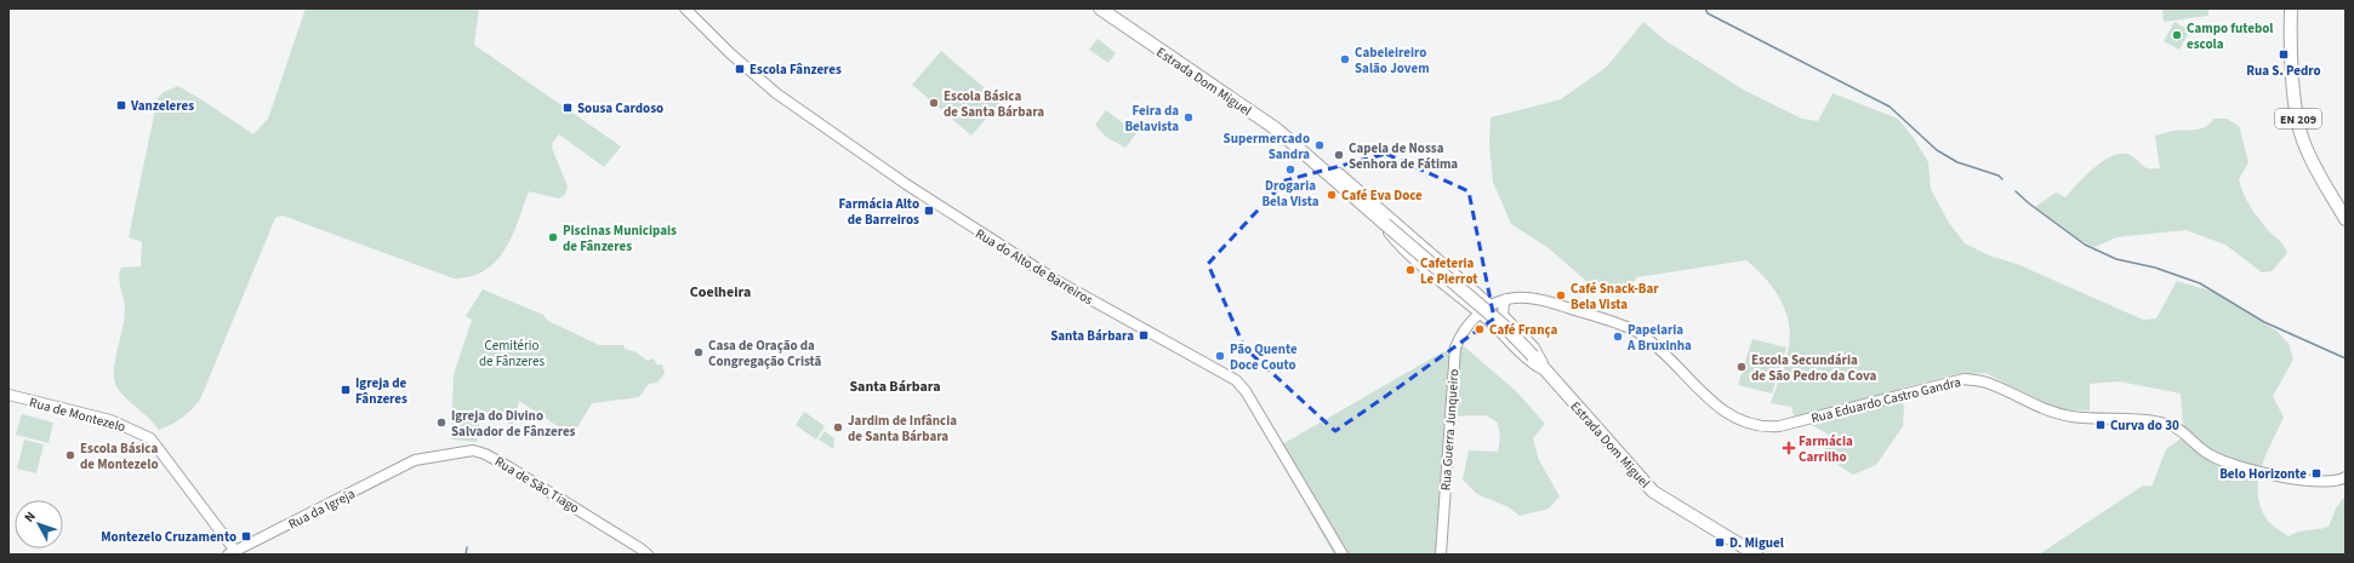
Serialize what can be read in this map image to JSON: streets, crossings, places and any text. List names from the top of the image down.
{
  "streets": {
    "main road": ["Estrada Dom Miguel", "EN 209"],
    "street": [
      "Rua do Alto de Barreiros",
      "Rua Eduardo Castro Gandra",
      "Rua de Montezelo",
      "Rua Guerra Junqueiro",
      "Rua de São Tiago",
      "Rua da Igreja"
    ]
  },
  "crossings": [
    ["Estrada Dom Miguel", "Rua Eduardo Castro Gandra"],
    ["Estrada Dom Miguel", "Rua Guerra Junqueiro"],
    ["Rua Eduardo Castro Gandra", "Rua Guerra Junqueiro"],
    ["Rua de Montezelo", "Rua da Igreja"],
    ["Rua de São Tiago", "Rua da Igreja"]
  ],
  "districts": ["Coelheira", "Santa Bárbara"],
  "parks": ["Cemitério de Fânzeres"],
  "places": {
    "other": [
      "Campo futebol escola",
      "Cabeleireiro Salão Jovem",
      "Escola Básica de Santa Bárbara",
      "Feira da Belavista",
      "Supermercado Sandra",
      "Capela de Nossa Senhora de Fátima",
      "Drogaria Bela Vista",
      "Café Eva Doce",
      "Piscinas Municipais de Fânzeres",
      "Cafeteria Le Pierrot",
      "Café Snack-Bar Bela Vista",
      "Café França",
      "Papelaria A Bruxinha",
      "Casa de Oração da Congregação Cristã",
      "Pão Quente Doce Couto",
      "Escola Secundária de São Pedro da Cova",
      "Igreja do Divino Salvador de Fânzeres",
      "Jardim de Infância de Santa Bárbara",
      "Escola Básica de Montezelo"
    ],
    "transit": [
      "Rua S. Pedro",
      "Escola Fânzeres",
      "Vanzeleres",
      "Sousa Cardoso",
      "Farmácia Alto de Barreiros",
      "Santa Bárbara",
      "Igreja de Fânzeres",
      "Curva do 30",
      "Belo Horizonte",
      "Montezelo Cruzamento",
      "D. Miguel"
    ],
    "health": ["Farmácia Carrilho"]
  },
  "north": "top left"
}
